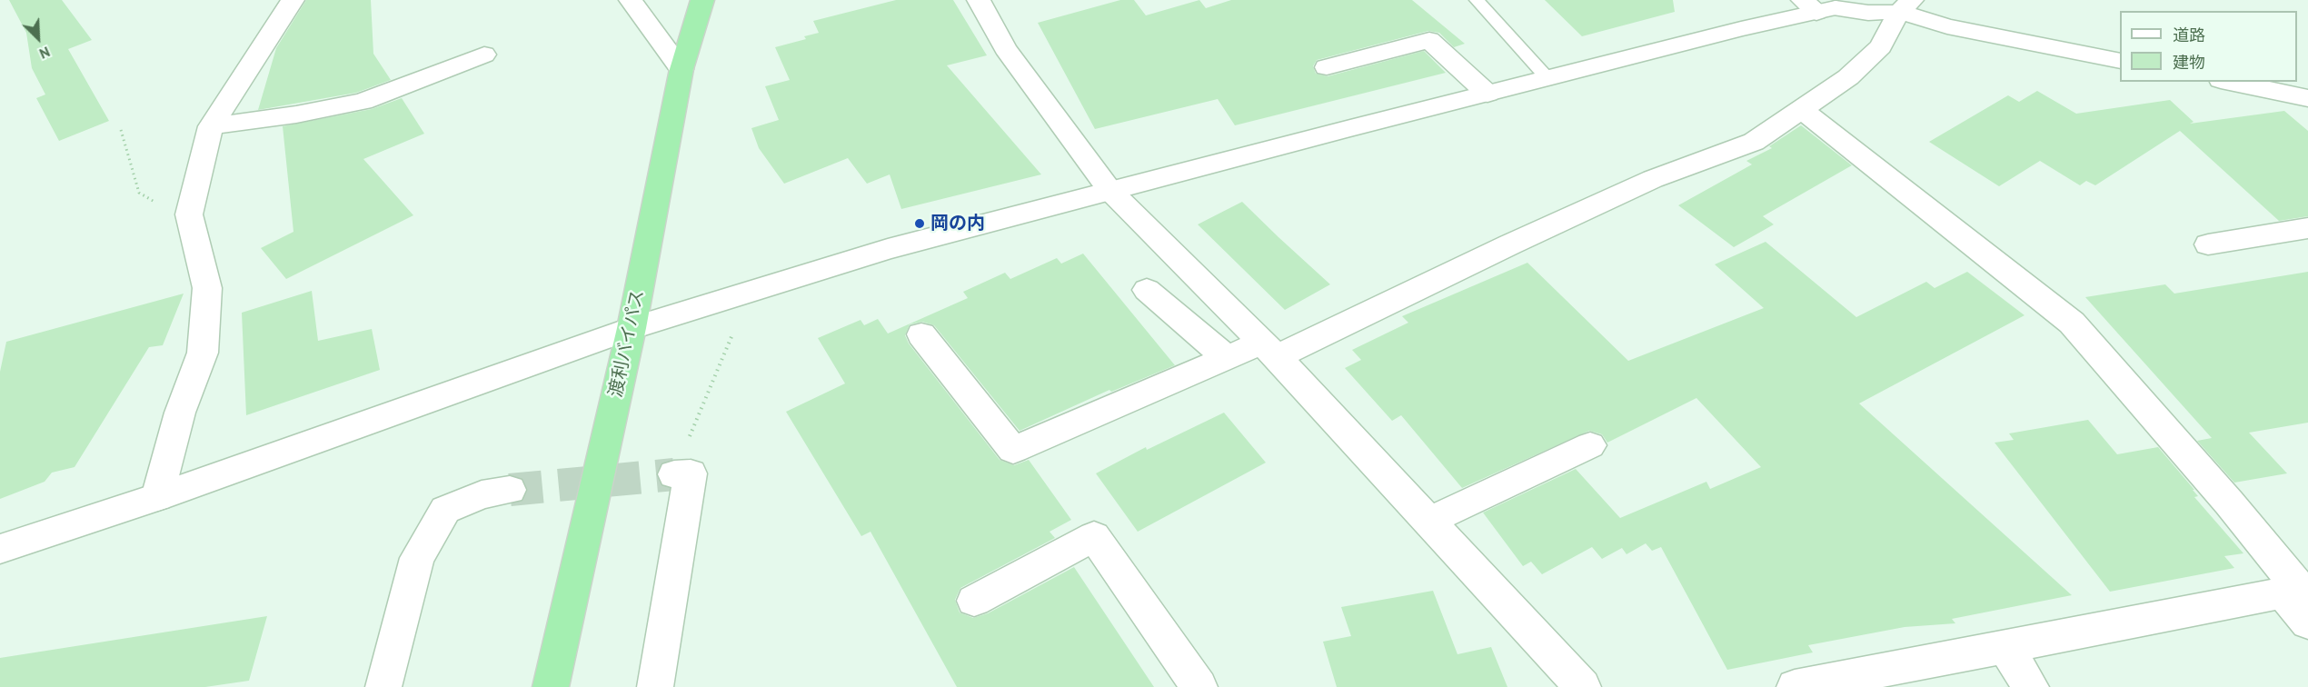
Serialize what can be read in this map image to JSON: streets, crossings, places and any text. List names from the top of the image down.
{
  "streets": {
    "highway": ["渡利バイパス"]
  },
  "places": ["岡の内"],
  "legend": ["道路", "建物"],
  "north": "bottom right"
}
